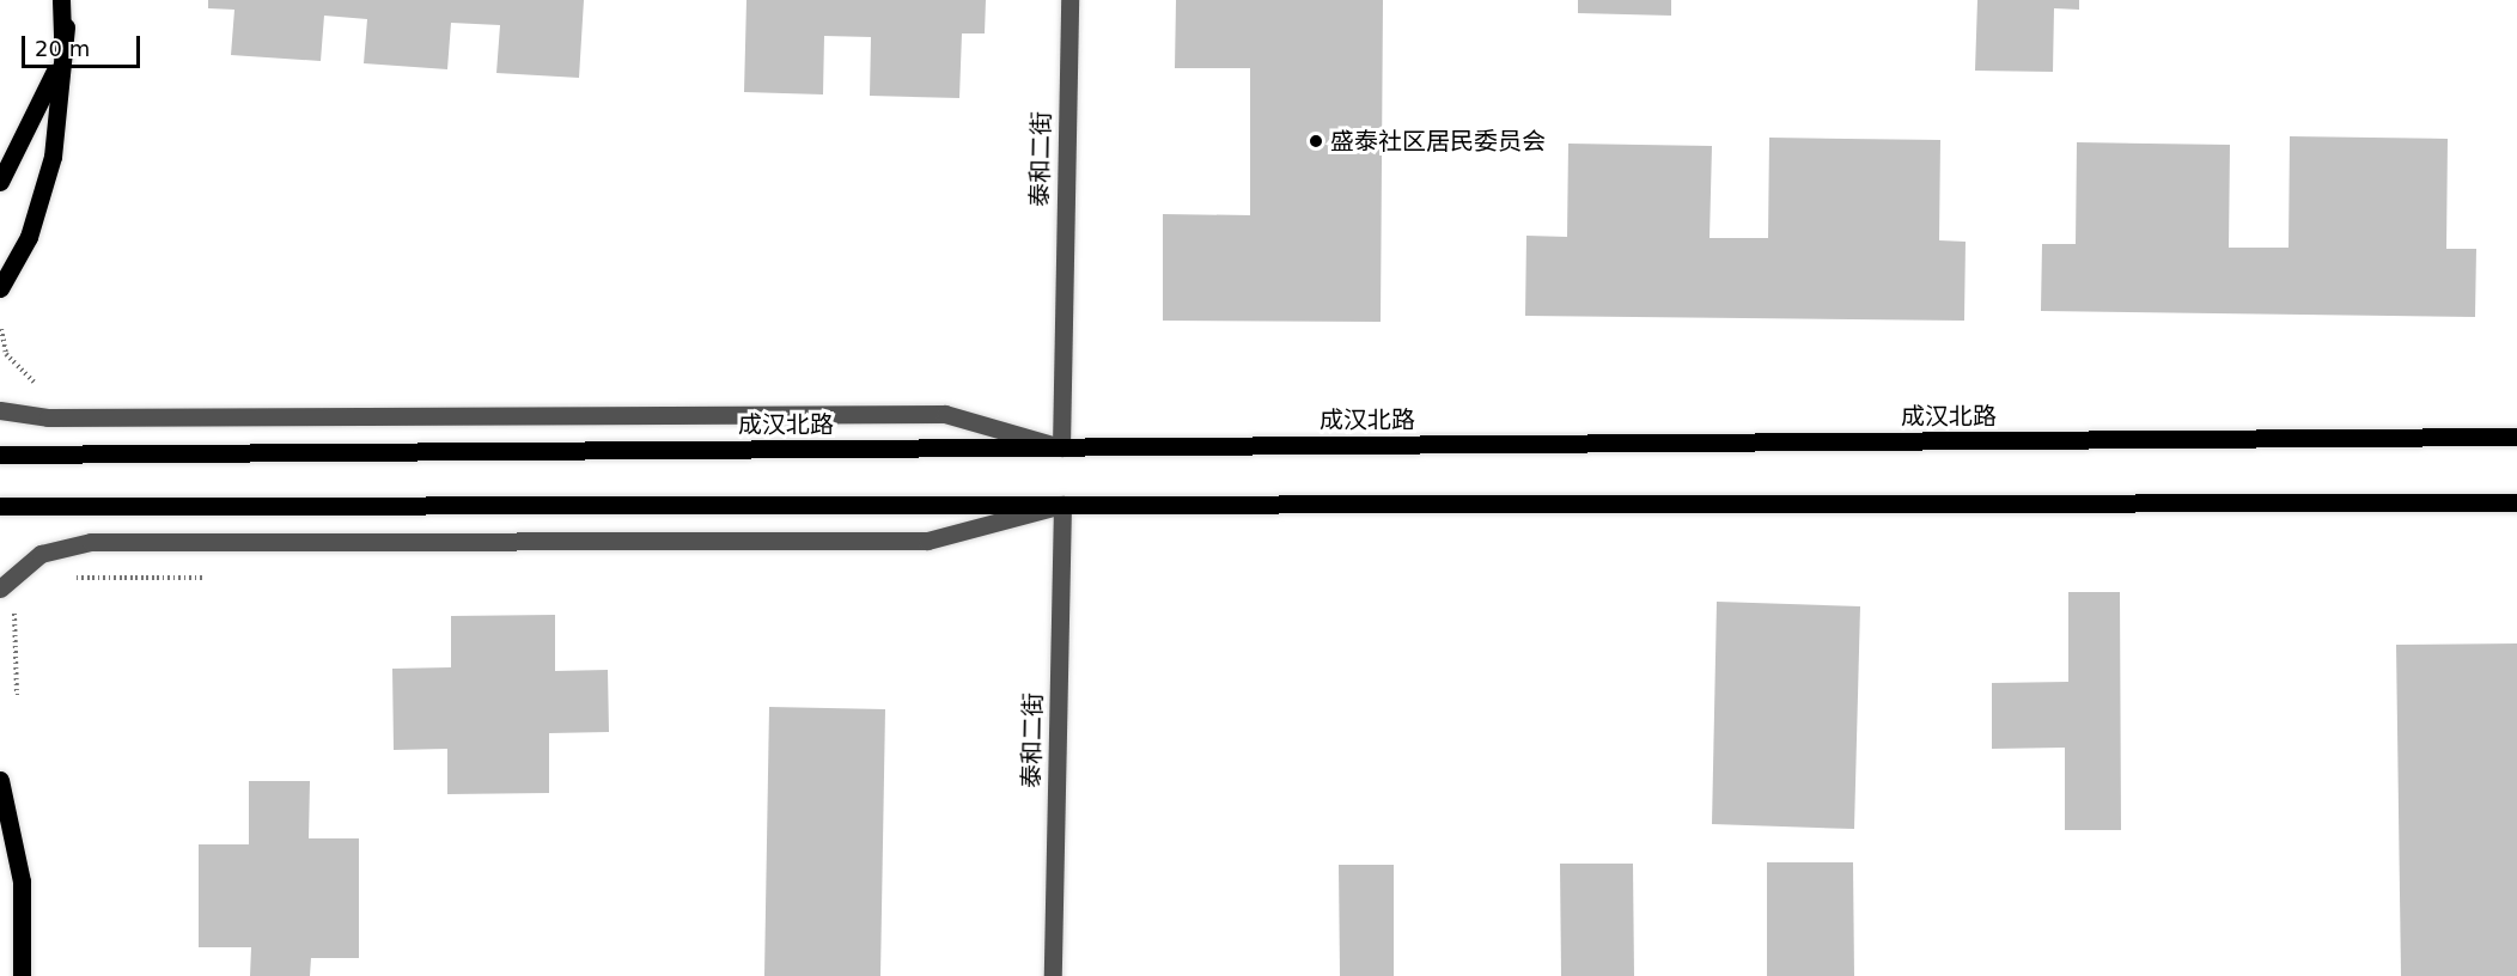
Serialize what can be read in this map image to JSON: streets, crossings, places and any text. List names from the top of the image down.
{
  "streets": {
    "main road": ["成汉北路"],
    "street": ["泰和二街"]
  },
  "crossings": [
    ["泰和二街", "成汉北路"]
  ],
  "places": ["盛泰社区居民委员会"],
  "scale_bar": "20 m"
}
